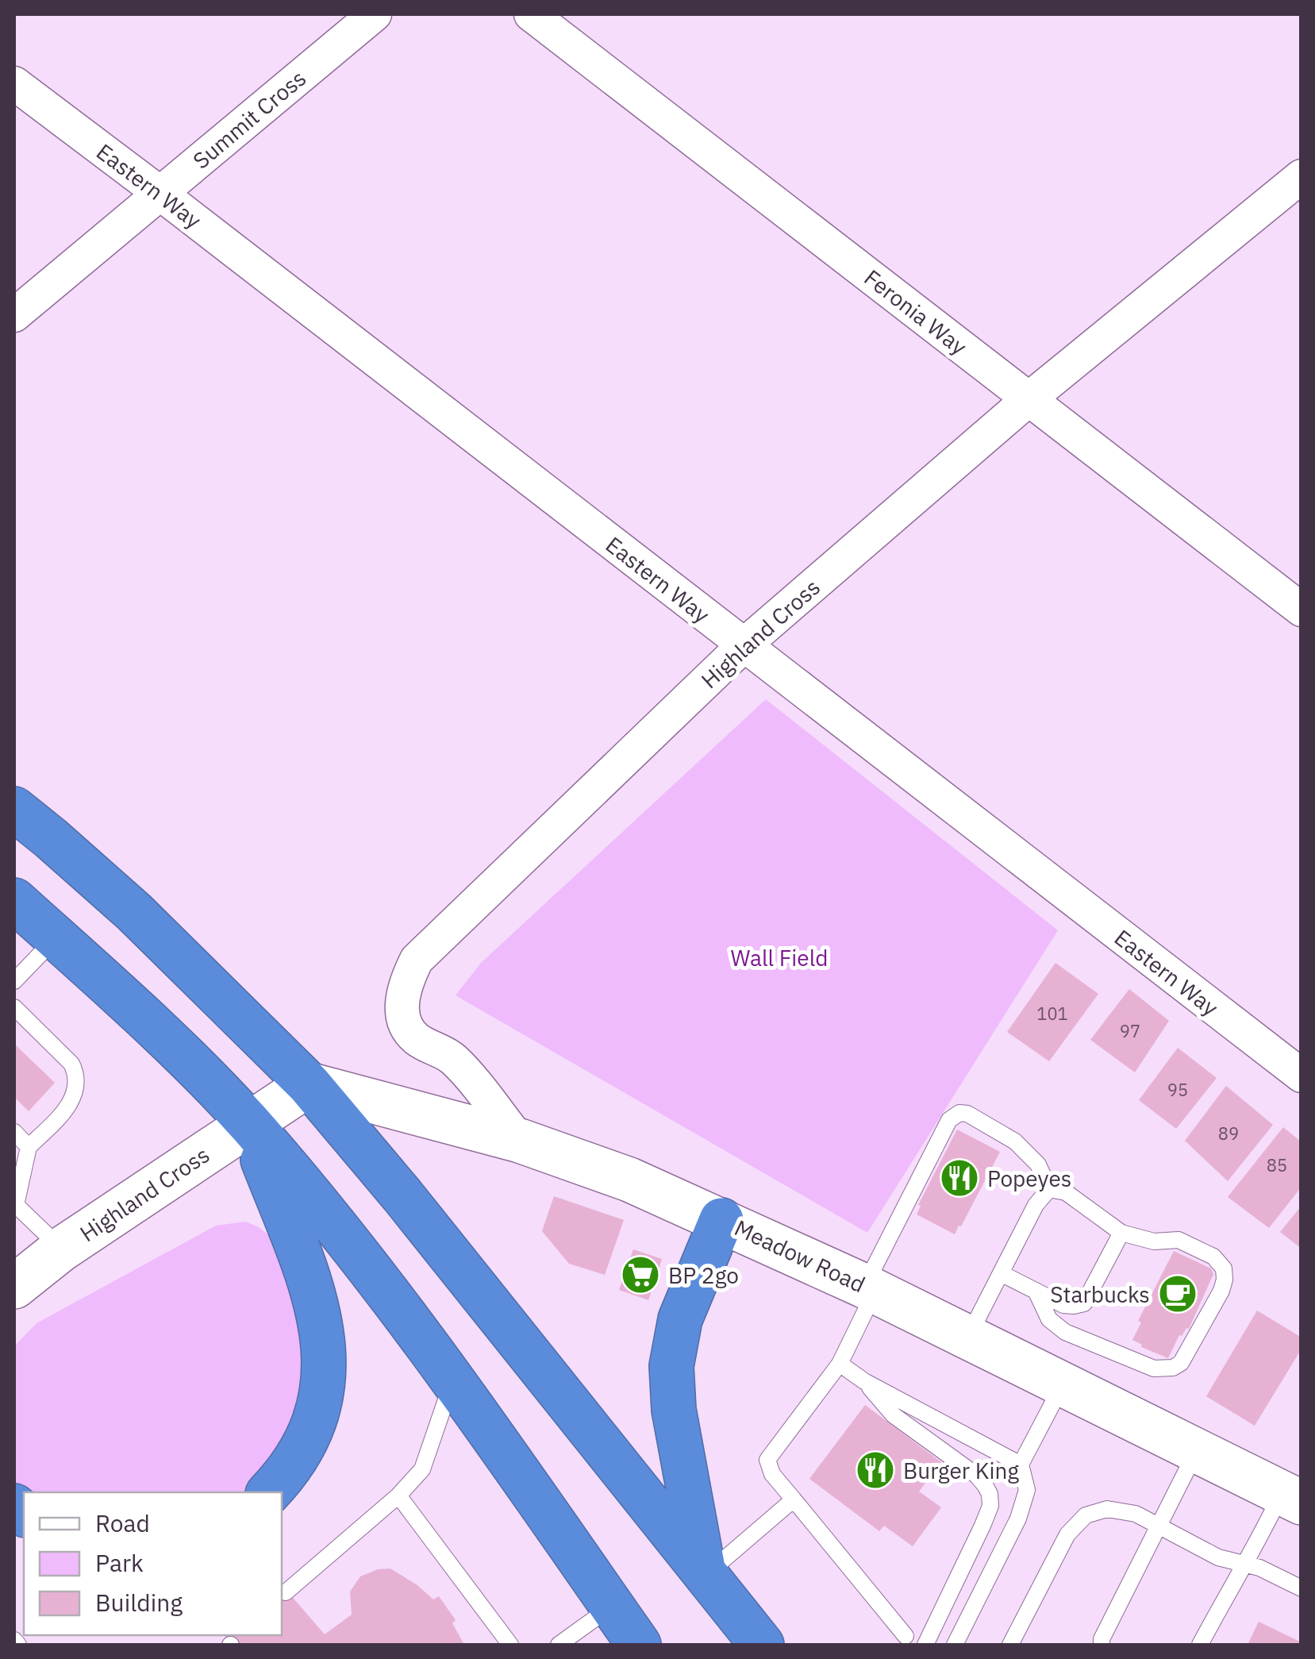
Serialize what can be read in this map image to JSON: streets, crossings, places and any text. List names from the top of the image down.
{
  "streets": {
    "main road": ["Highland Cross", "Meadow Road"],
    "street": ["Summit Cross", "Eastern Way", "Feronia Way"]
  },
  "crossings": [
    ["Summit Cross", "Eastern Way"],
    ["Eastern Way", "Highland Cross"],
    ["Feronia Way", "Highland Cross"],
    ["Highland Cross", "Meadow Road"]
  ],
  "parks": ["Wall Field"],
  "places": {
    "restaurant": ["Popeyes", "Burger King"],
    "supermarket": ["BP 2go"],
    "cafe": ["Starbucks"]
  },
  "house_numbers": [
    "101",
    "97",
    "95",
    "89",
    "85"
  ],
  "legend": ["Road", "Park", "Building"]
}
